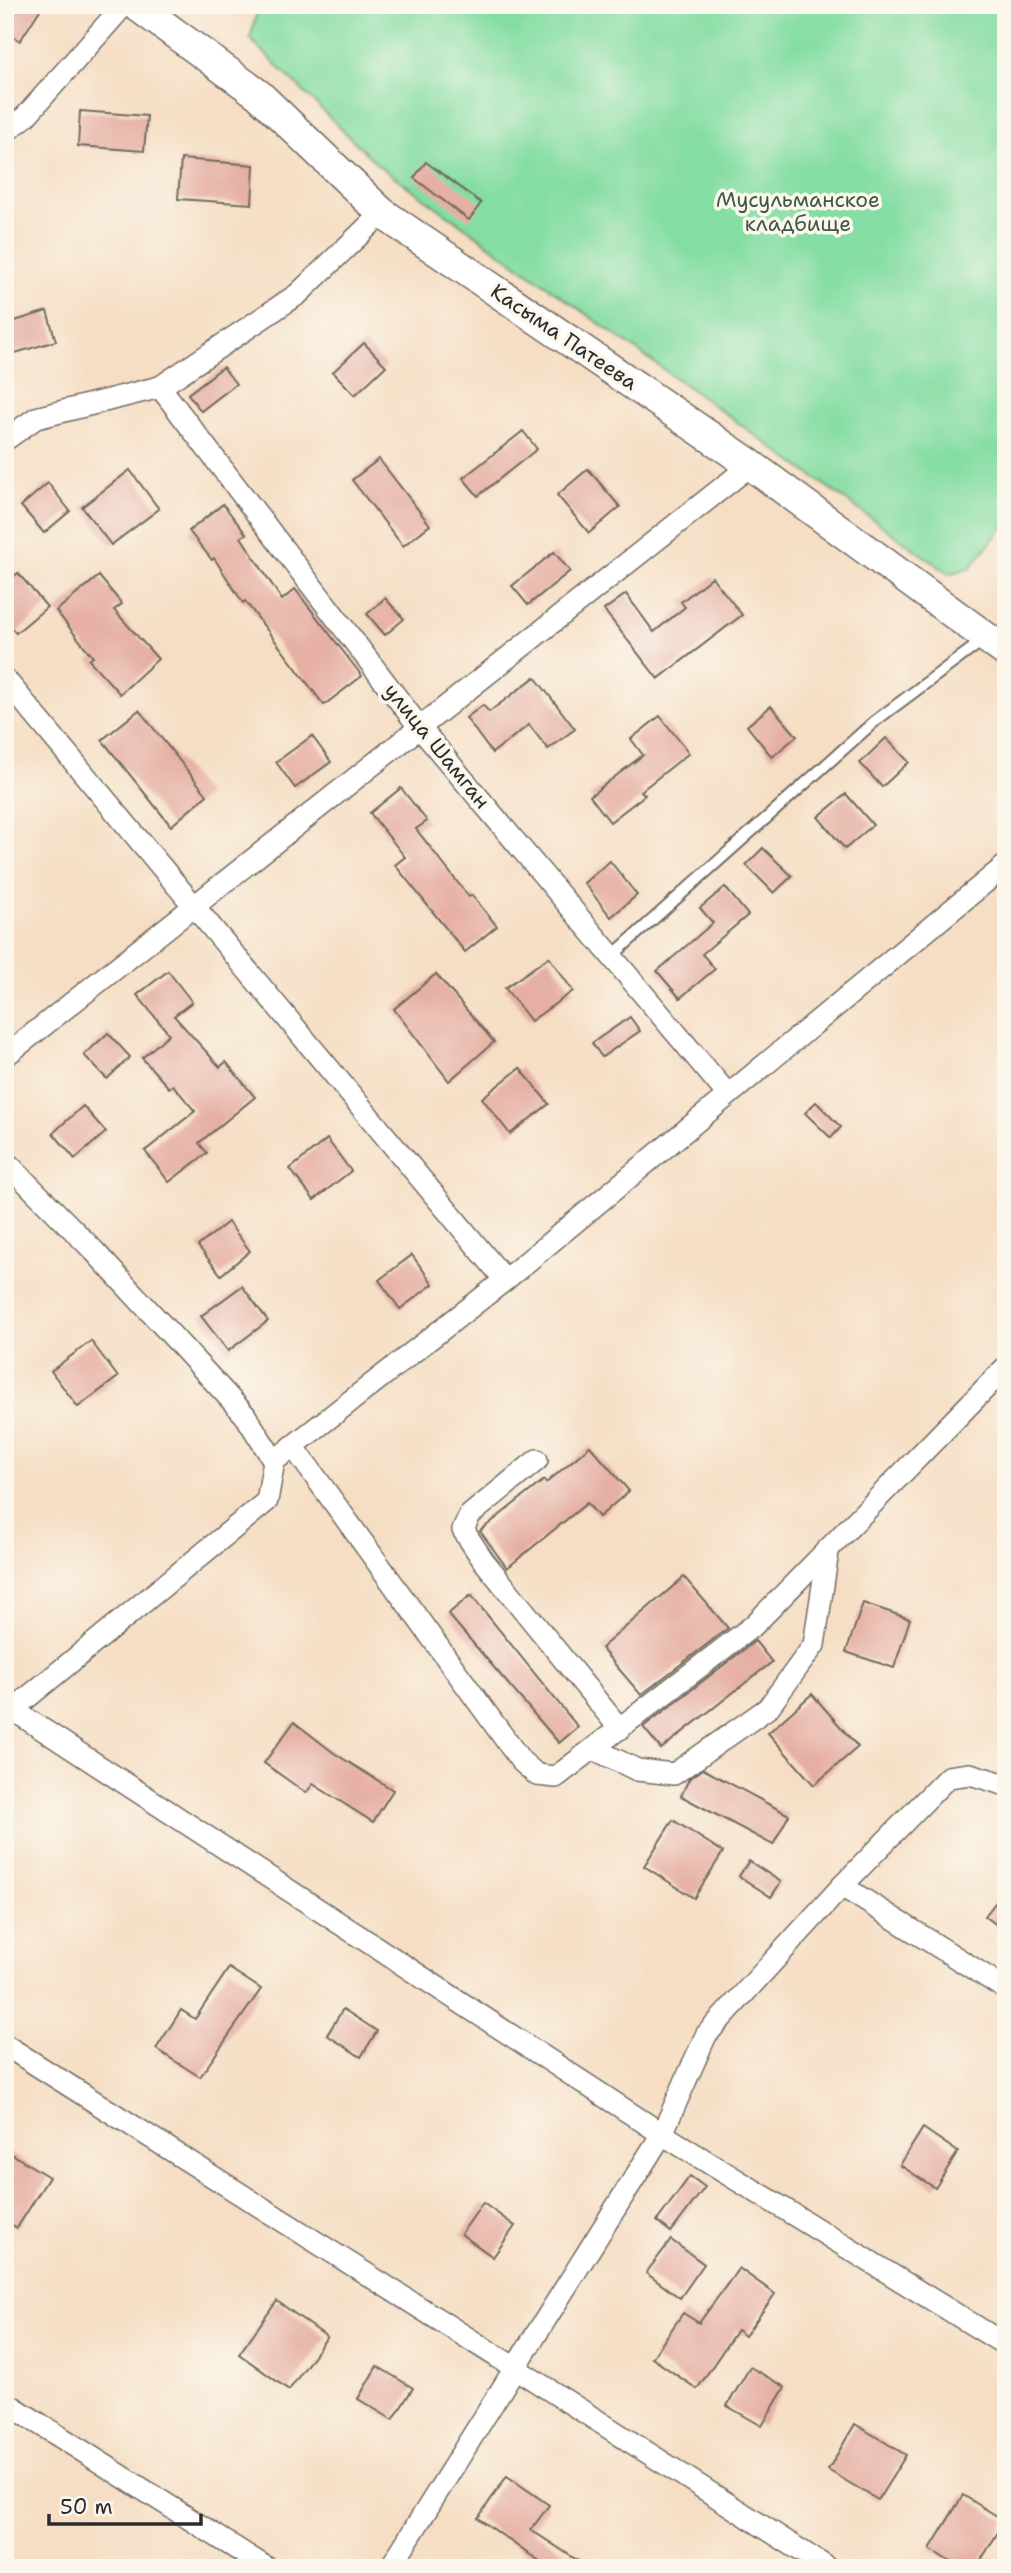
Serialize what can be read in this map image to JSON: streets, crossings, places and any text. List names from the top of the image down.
{
  "streets": {
    "main road": ["Касыма Патеева"],
    "street": ["улица Шамган"]
  },
  "parks": ["Мусульманское кладбище"],
  "scale_bar": "50 m"
}
